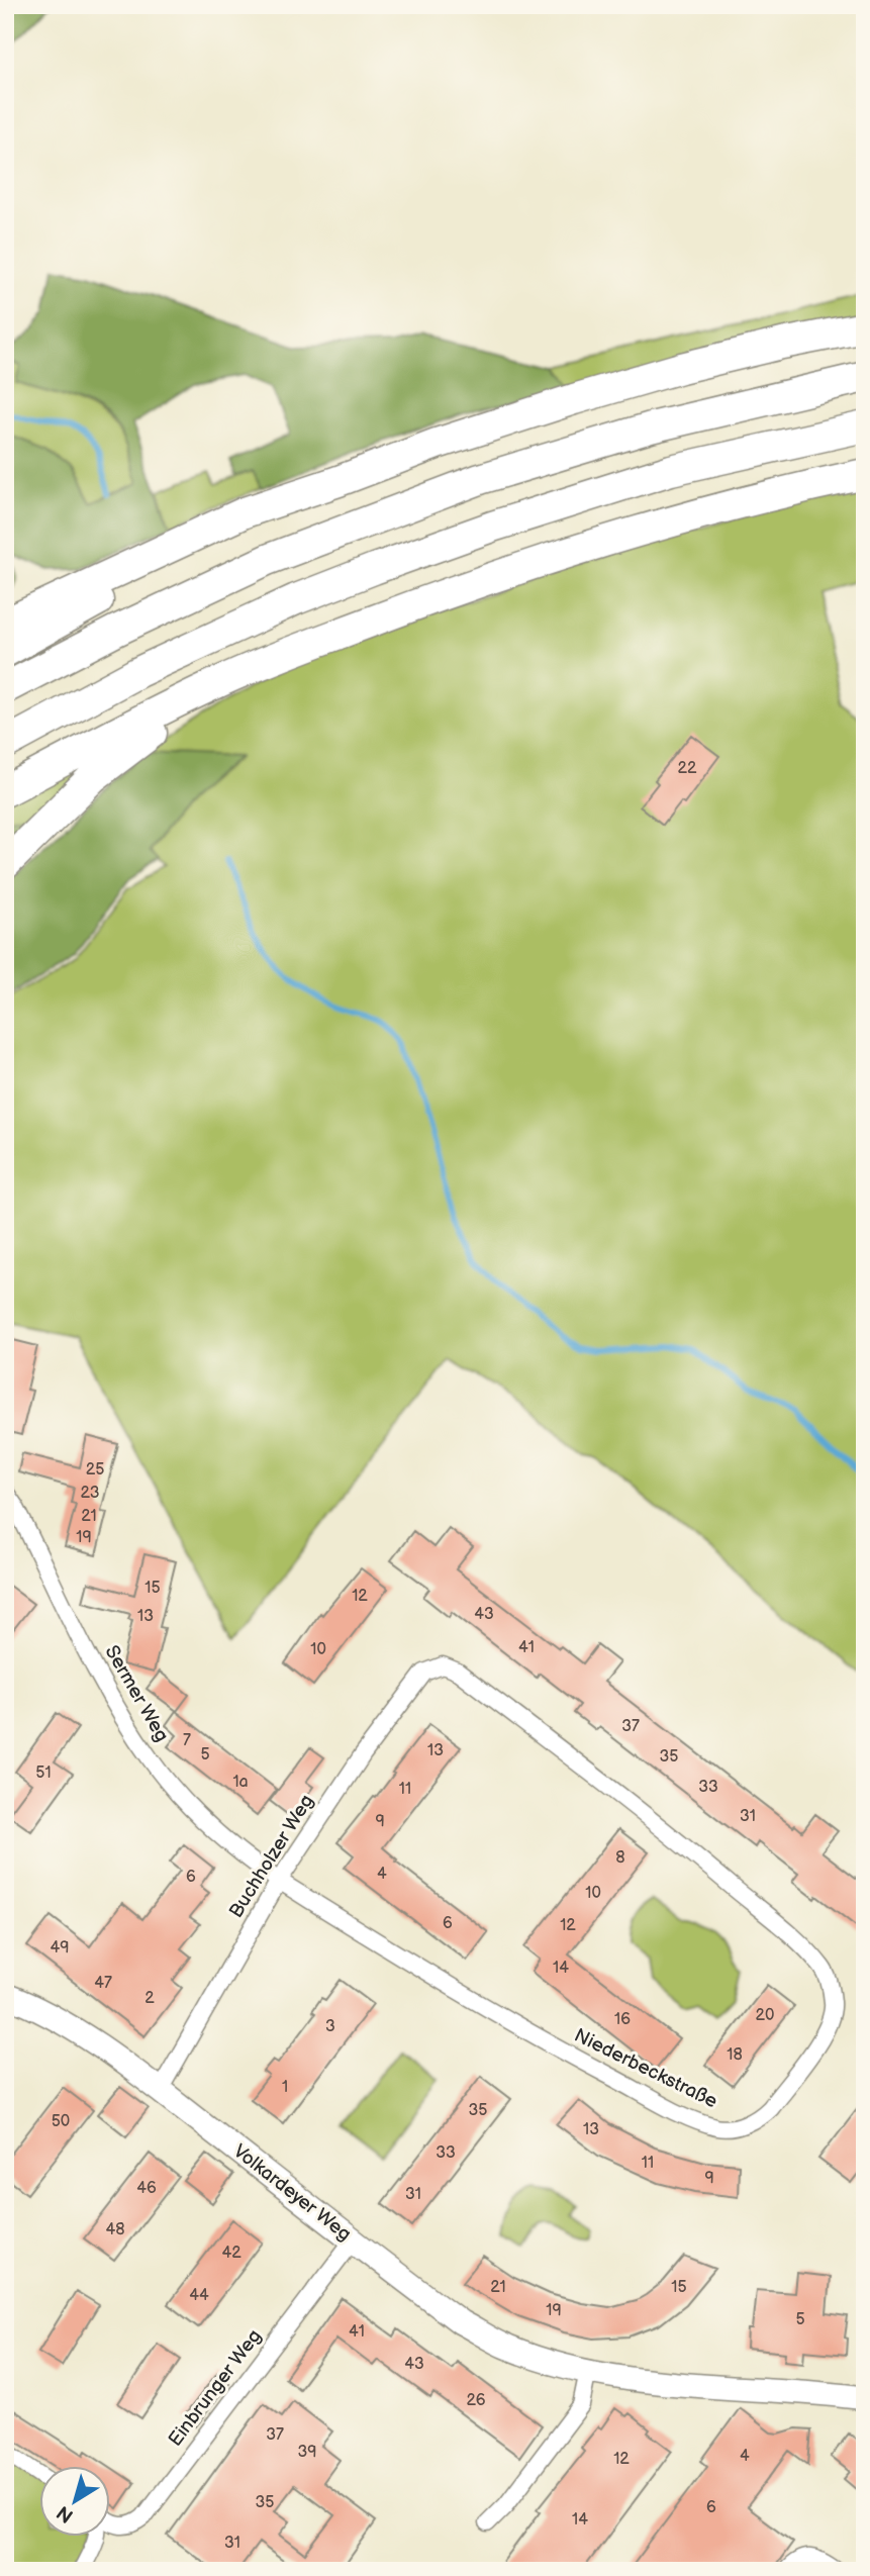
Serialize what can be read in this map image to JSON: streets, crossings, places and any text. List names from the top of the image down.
{
  "streets": {
    "street": [
      "Sermer Weg",
      "Buchholzer Weg",
      "Niederbeckstraße",
      "Volkardeyer Weg",
      "Einbrunger Weg"
    ]
  },
  "crossings": [
    ["Sermer Weg", "Buchholzer Weg"],
    ["Sermer Weg", "Niederbeckstraße"],
    ["Buchholzer Weg", "Niederbeckstraße"],
    ["Buchholzer Weg", "Volkardeyer Weg"],
    ["Volkardeyer Weg", "Einbrunger Weg"]
  ],
  "house_numbers": [
    "22",
    "25",
    "23",
    "21",
    "19",
    "15",
    "12",
    "43",
    "13",
    "41",
    "10",
    "37",
    "7",
    "13",
    "5",
    "35",
    "51",
    "1a",
    "33",
    "11",
    "31",
    "9",
    "8",
    "4",
    "6",
    "10",
    "6",
    "12",
    "49",
    "14",
    "47",
    "2",
    "20",
    "16",
    "3",
    "18",
    "1",
    "35",
    "50",
    "13",
    "33",
    "11",
    "9",
    "46",
    "31",
    "48",
    "42",
    "21",
    "15",
    "44",
    "19",
    "5",
    "41",
    "43",
    "26",
    "37",
    "39",
    "4",
    "12",
    "35",
    "6",
    "14",
    "31"
  ],
  "north": "bottom left"
}
